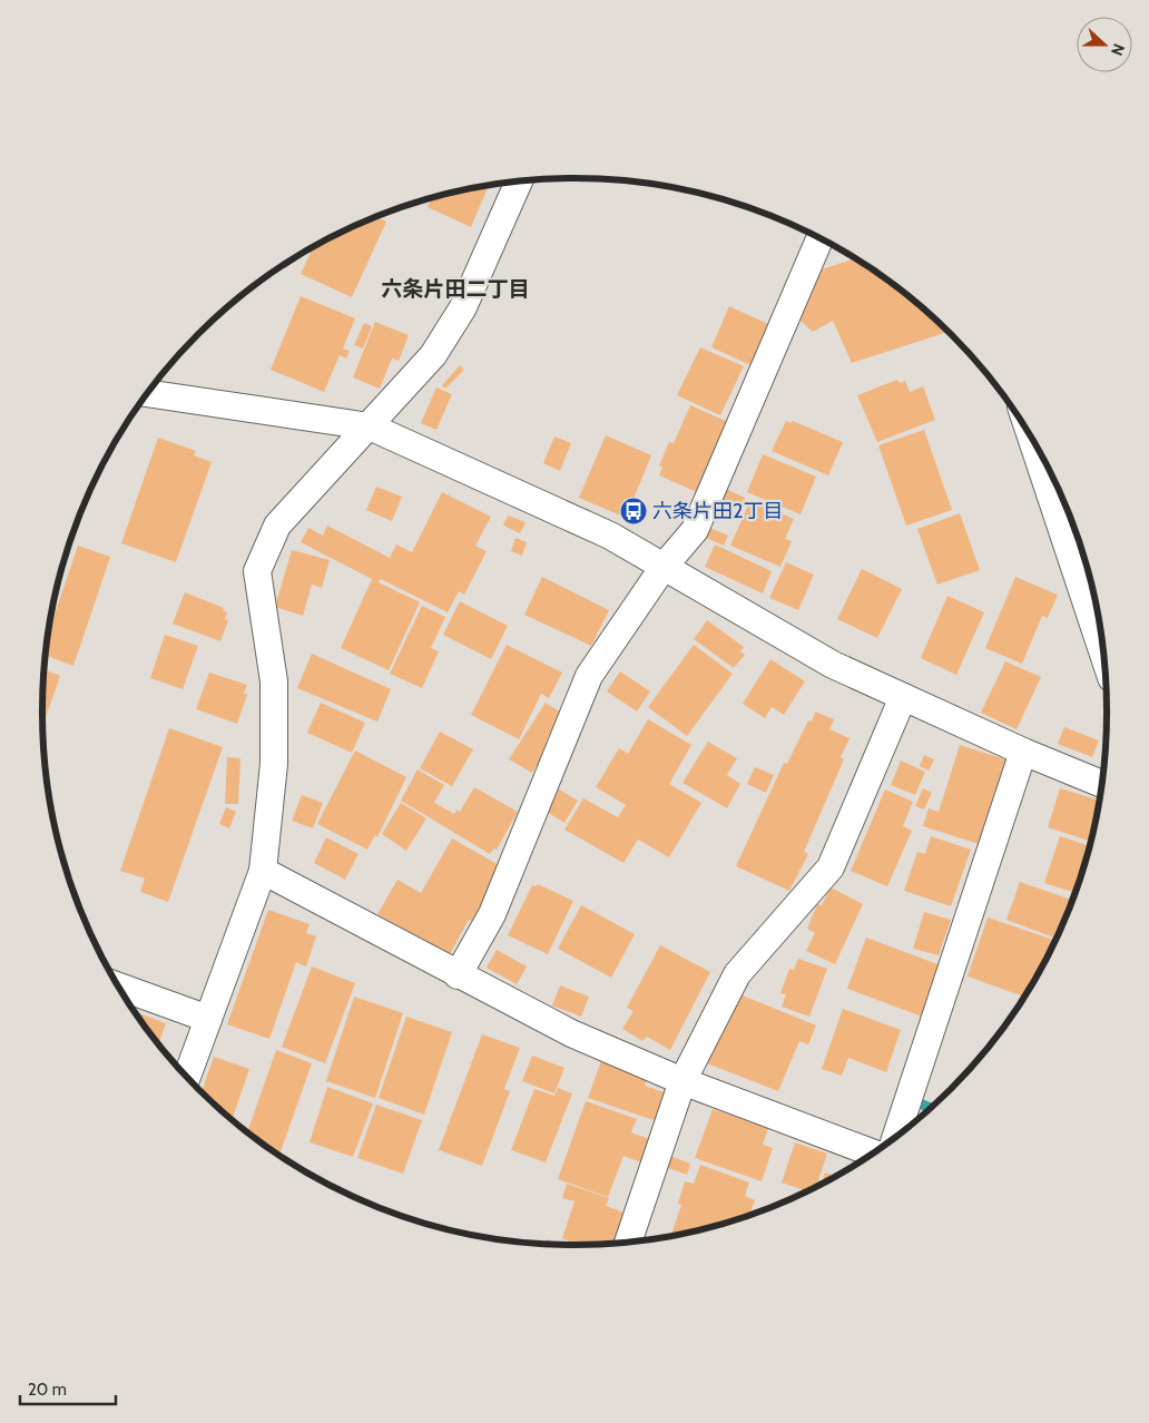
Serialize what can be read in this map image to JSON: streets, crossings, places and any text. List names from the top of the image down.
{
  "districts": ["六条片田二丁目"],
  "places": {
    "bus stop": ["六条片田2丁目"]
  },
  "scale_bar": "20 m",
  "north": "right"
}
